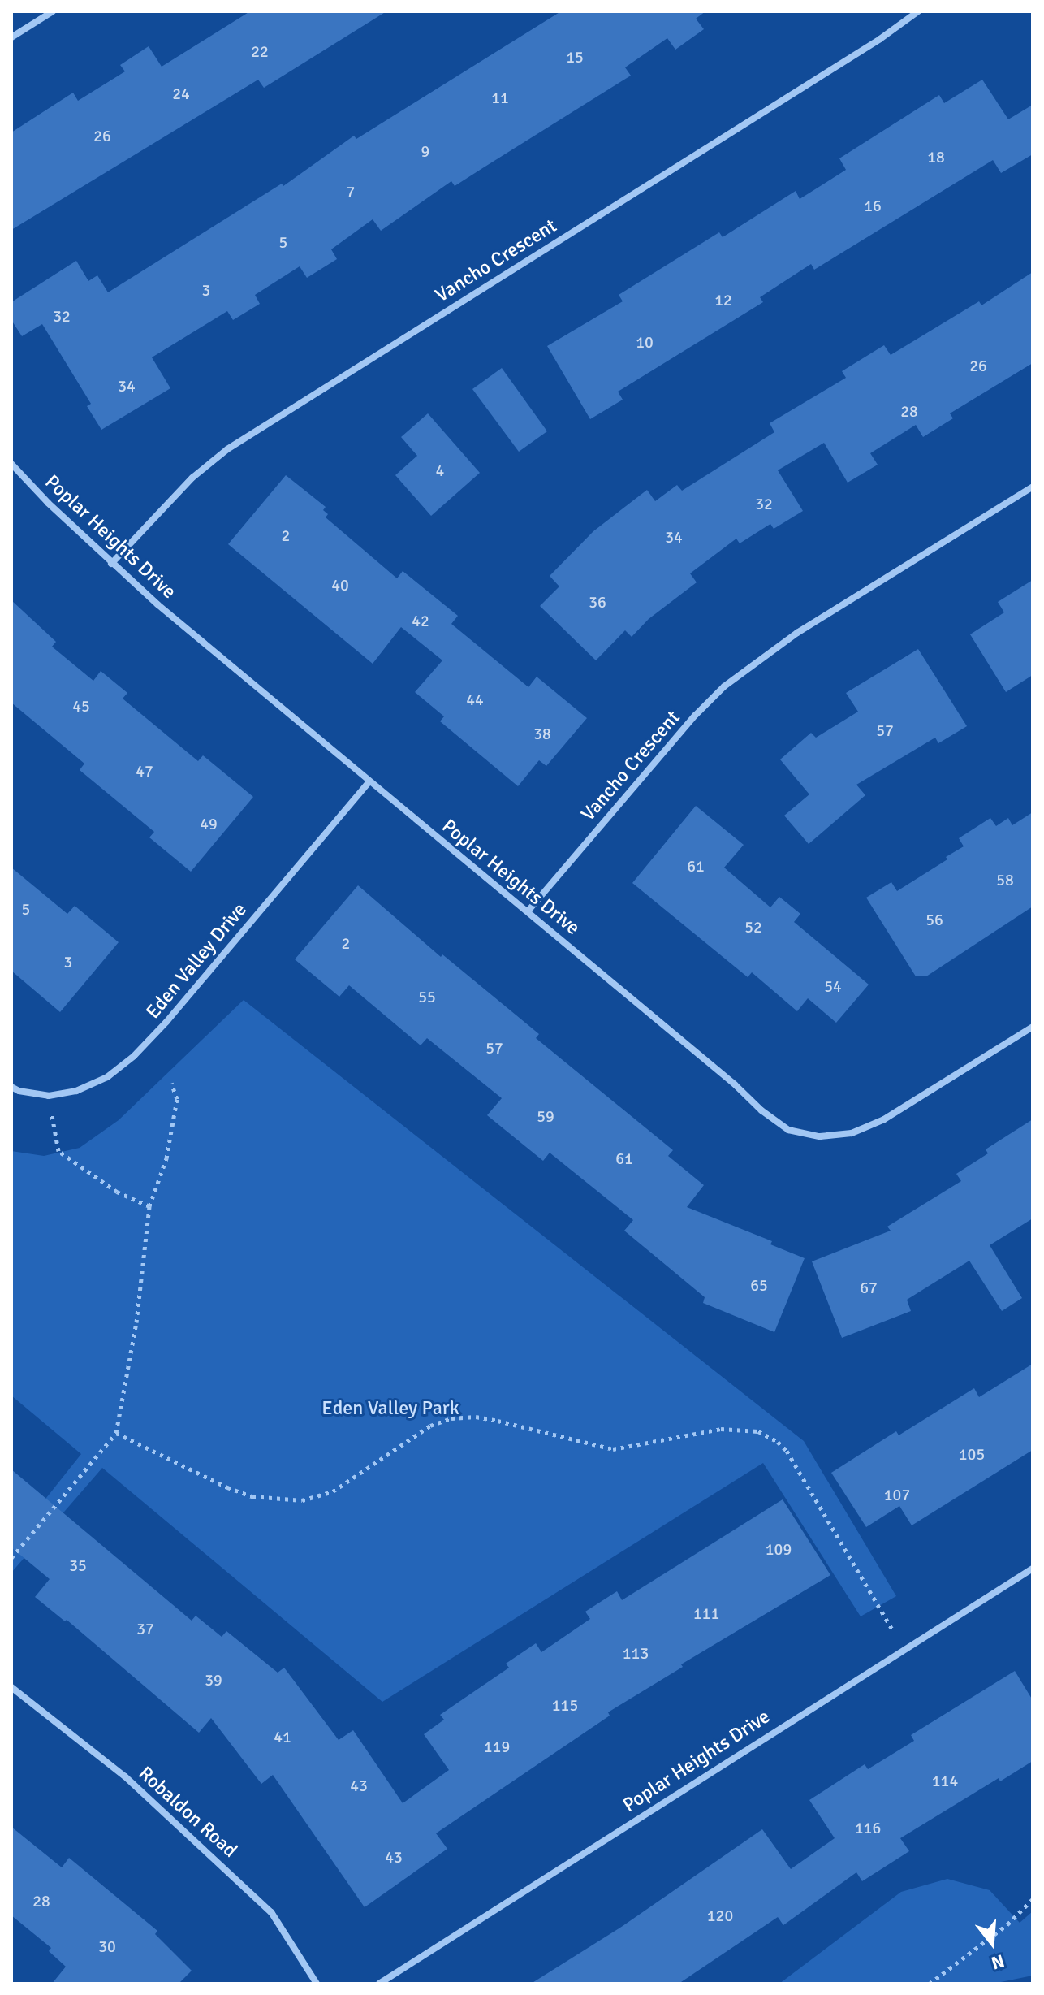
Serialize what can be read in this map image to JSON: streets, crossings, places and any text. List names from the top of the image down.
{
  "streets": {
    "street": [
      "Vancho Crescent",
      "Poplar Heights Drive",
      "Eden Valley Drive",
      "Robaldon Road"
    ]
  },
  "crossings": [
    ["Vancho Crescent", "Poplar Heights Drive"],
    ["Poplar Heights Drive", "Eden Valley Drive"]
  ],
  "parks": ["Eden Valley Park"],
  "house_numbers": [
    "22",
    "15",
    "24",
    "11",
    "26",
    "9",
    "18",
    "7",
    "16",
    "5",
    "3",
    "12",
    "32",
    "10",
    "26",
    "34",
    "28",
    "4",
    "32",
    "2",
    "34",
    "40",
    "36",
    "42",
    "44",
    "45",
    "57",
    "38",
    "47",
    "49",
    "61",
    "58",
    "5",
    "56",
    "52",
    "2",
    "3",
    "54",
    "55",
    "57",
    "59",
    "61",
    "65",
    "67",
    "105",
    "107",
    "109",
    "35",
    "111",
    "37",
    "113",
    "39",
    "115",
    "41",
    "119",
    "114",
    "43",
    "116",
    "43",
    "28",
    "120",
    "30"
  ],
  "north": "bottom"
}
